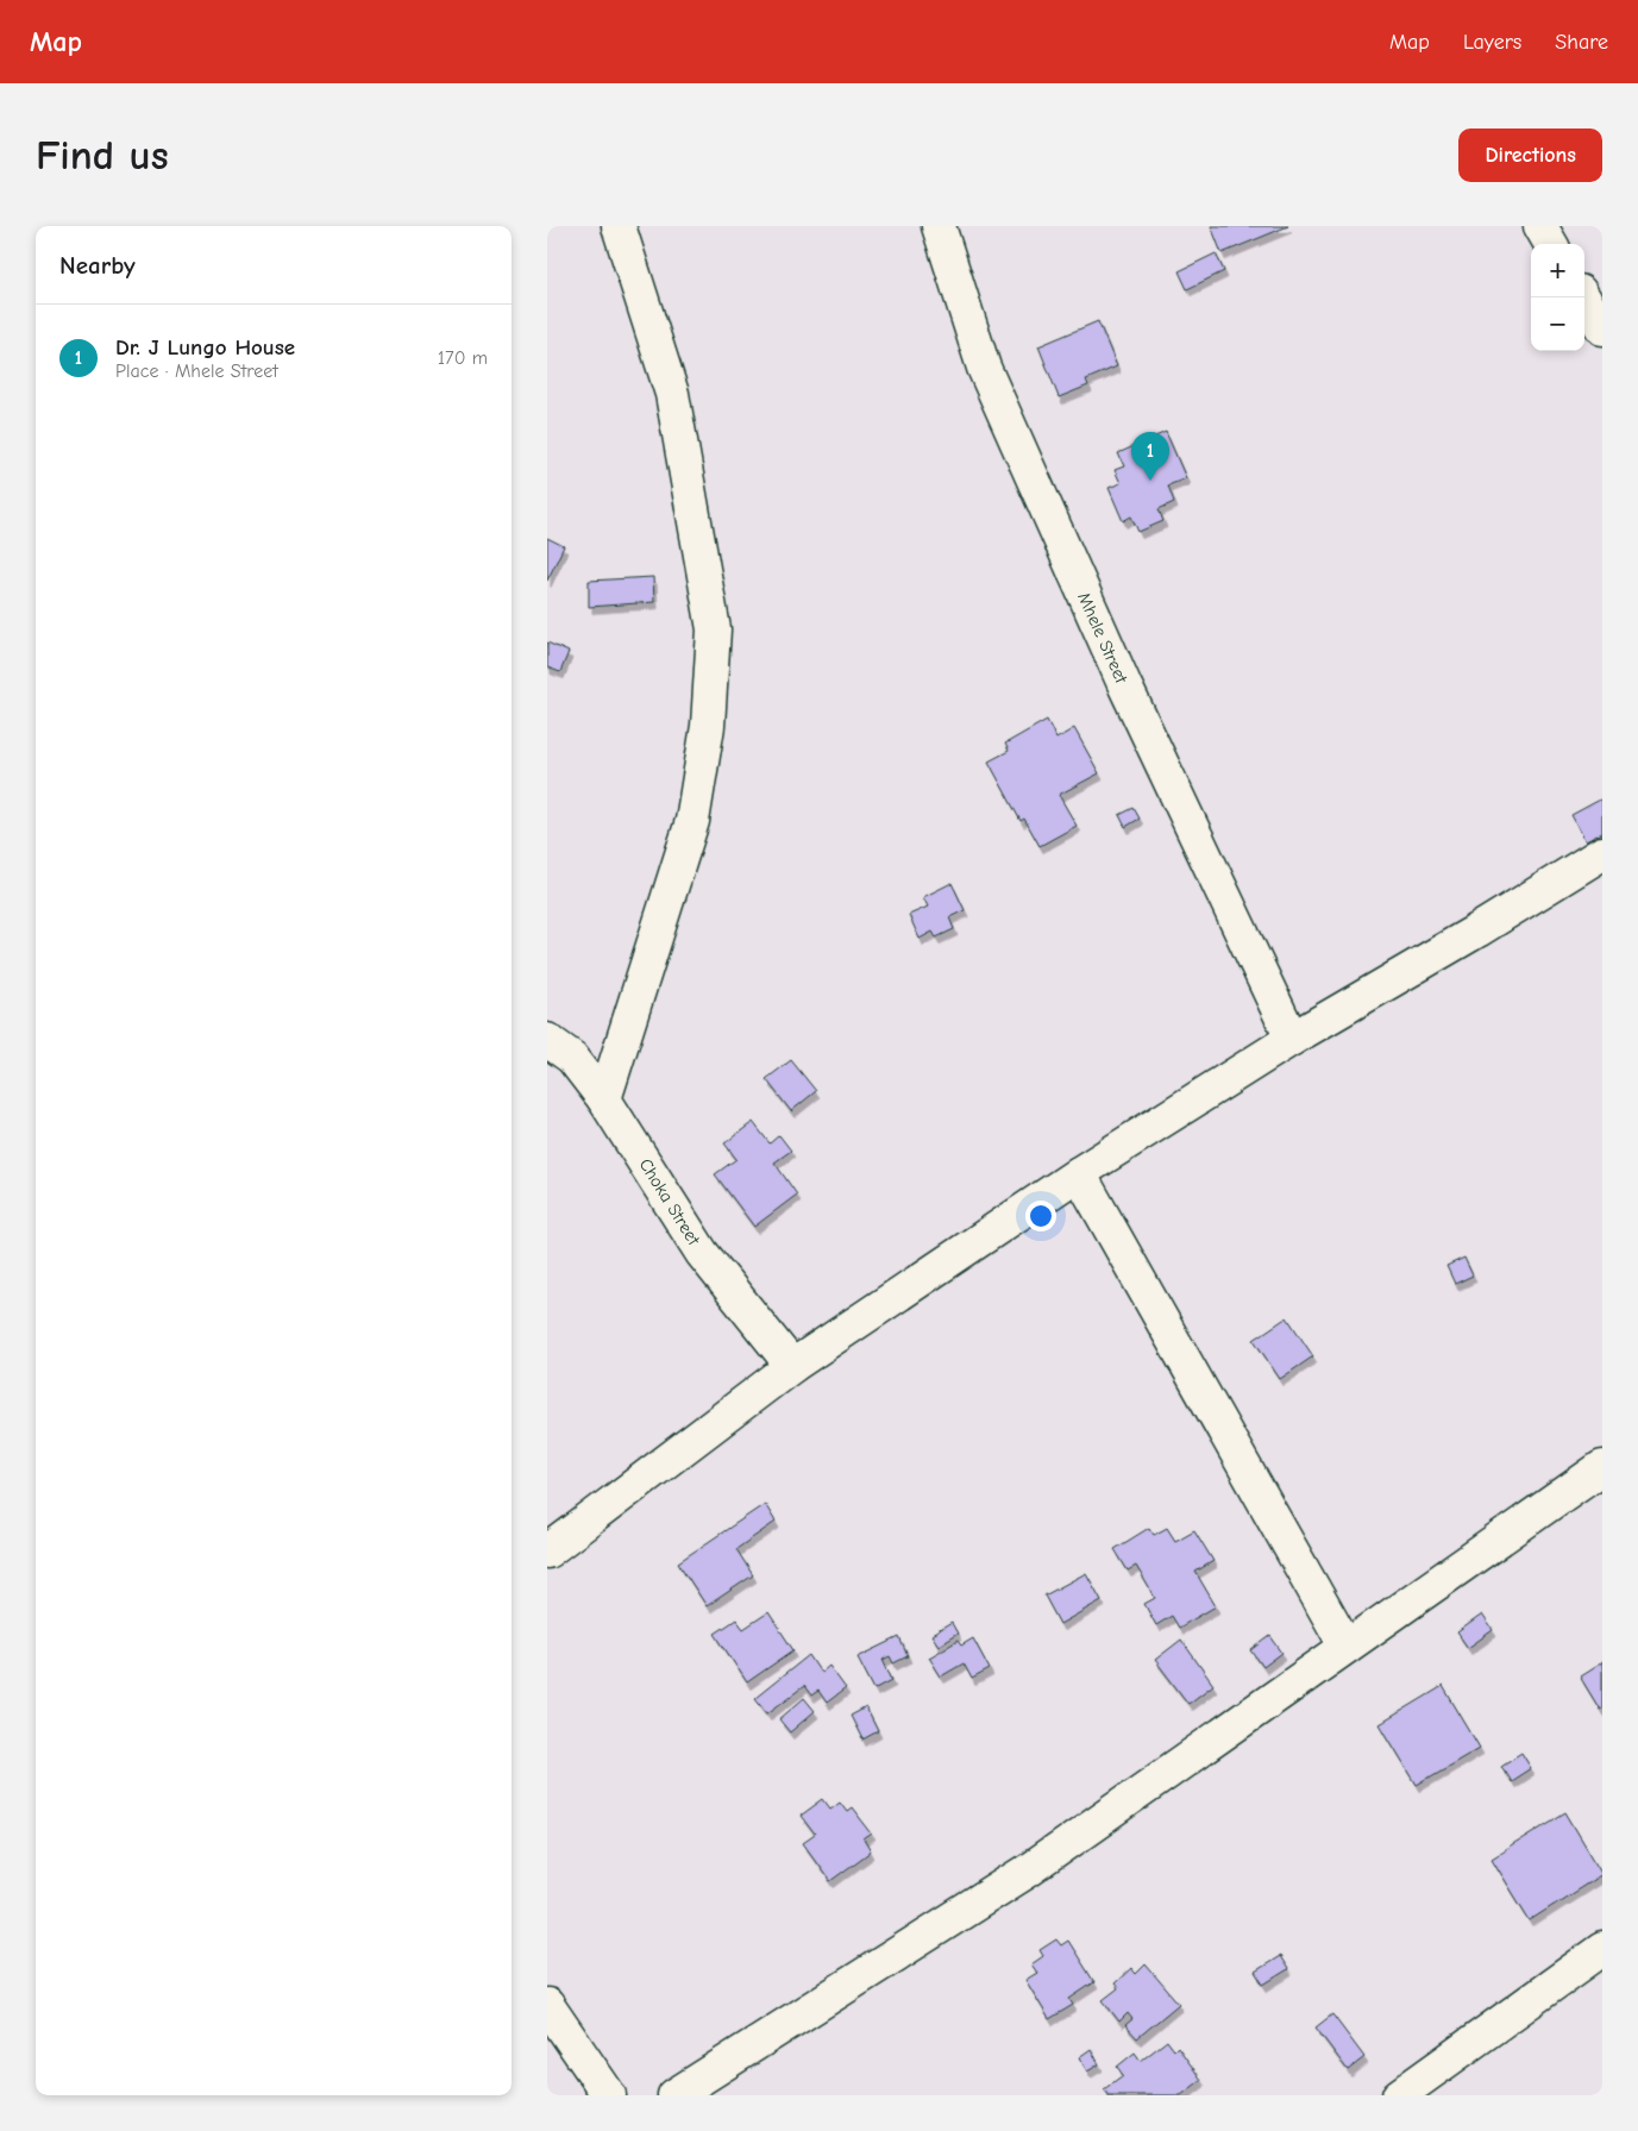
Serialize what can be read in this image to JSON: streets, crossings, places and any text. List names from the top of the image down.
{
  "streets": {
    "street": ["Mhele Street", "Choka Street"]
  },
  "page": {
    "header": "Map",
    "nav": ["Map", "Layers", "Share"],
    "buttons": "Directions",
    "title": "Find us",
    "heading": "Nearby",
    "map_buttons": ["+", "−"],
    "list": [
      {
        "mark": "1",
        "name": "Dr. J Lungo House",
        "note": "Place · Mhele Street",
        "value": "170 m"
      }
    ],
    "pins": "1"
  }
}
